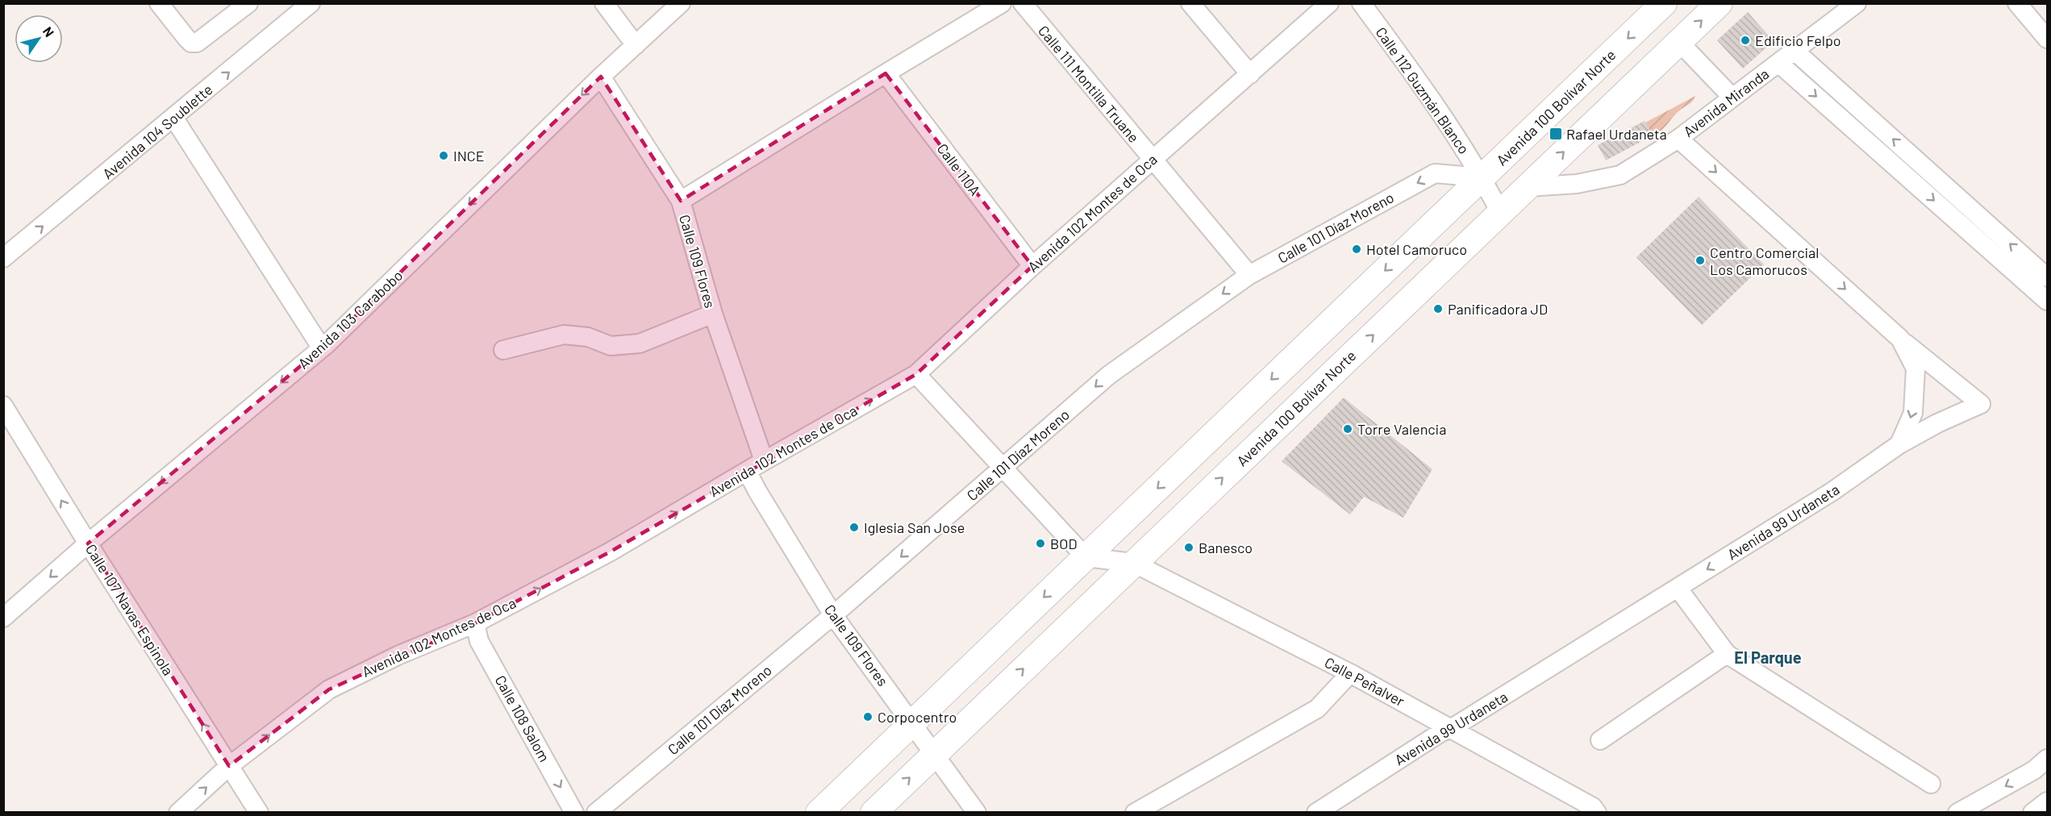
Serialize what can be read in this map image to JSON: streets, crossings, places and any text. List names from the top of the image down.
{
  "streets": {
    "main road": ["Avenida 100 Bolívar Norte"],
    "street": [
      "Calle 111 Montilla Truane",
      "Calle 112 Guzmán Blanco",
      "Avenida Miranda",
      "Avenida 104 Soublette",
      "Calle 110A",
      "Avenida 102 Montes de Oca",
      "Calle 101 Díaz Moreno",
      "Calle 109 Flores",
      "Avenida 103 Carabobo",
      "Avenida 99 Urdaneta",
      "Calle 107 Navas Espinola",
      "Calle Peñalver",
      "Calle 108 Salom"
    ]
  },
  "crossings": [
    ["Calle 111 Montilla Truane", "Avenida 102 Montes de Oca"],
    ["Calle 111 Montilla Truane", "Calle 101 Díaz Moreno"],
    ["Calle 112 Guzmán Blanco", "Avenida 100 Bolívar Norte"],
    ["Calle 112 Guzmán Blanco", "Calle 101 Díaz Moreno"],
    ["Avenida Miranda", "Avenida 100 Bolívar Norte"],
    ["Avenida 100 Bolívar Norte", "Calle 101 Díaz Moreno"],
    ["Avenida 100 Bolívar Norte", "Calle 109 Flores"],
    ["Avenida 100 Bolívar Norte", "Calle Peñalver"],
    ["Calle 110A", "Avenida 102 Montes de Oca"],
    ["Avenida 102 Montes de Oca", "Calle 109 Flores"],
    ["Avenida 102 Montes de Oca", "Calle 107 Navas Espinola"],
    ["Avenida 102 Montes de Oca", "Calle 108 Salom"],
    ["Calle 101 Díaz Moreno", "Calle 109 Flores"],
    ["Calle 109 Flores", "Avenida 103 Carabobo"],
    ["Avenida 103 Carabobo", "Calle 107 Navas Espinola"],
    ["Avenida 99 Urdaneta", "Calle Peñalver"]
  ],
  "one_way": [
    "Avenida 104 Soublette",
    "Avenida 102 Montes de Oca",
    "Calle 101 Díaz Moreno",
    "Avenida 103 Carabobo",
    "Calle 107 Navas Espinola",
    "Calle 108 Salom"
  ],
  "districts": ["El Parque"],
  "places": {
    "other": [
      "Edificio Felpo",
      "INCE",
      "Hotel Camoruco",
      "Centro Comercial Los Camorucos",
      "Panificadora JD",
      "Torre Valencia",
      "Iglesia San Jose",
      "BOD",
      "Banesco",
      "Corpocentro"
    ],
    "transit": ["Rafael Urdaneta"]
  },
  "north": "top right"
}
